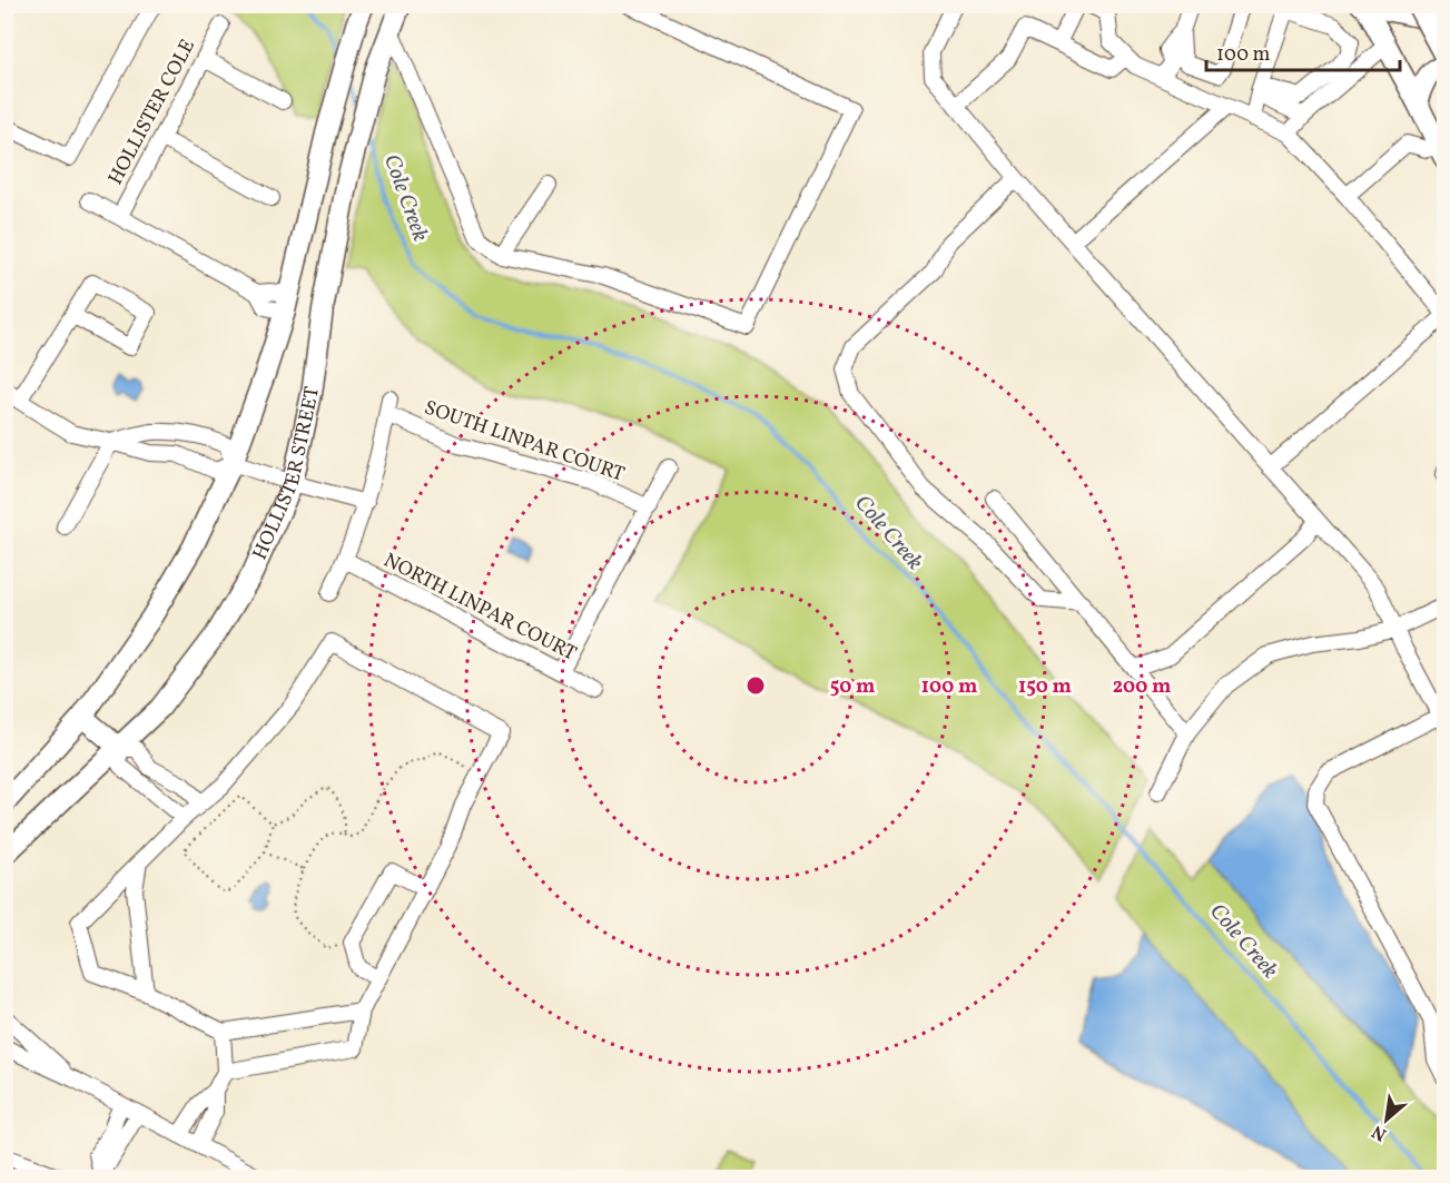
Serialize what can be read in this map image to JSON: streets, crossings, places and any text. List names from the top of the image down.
{
  "streets": {
    "main road": ["HOLLISTER STREET"],
    "street": ["HOLLISTER COLE", "SOUTH LINPAR COURT", "NORTH LINPAR COURT"]
  },
  "water": ["Cole Creek"],
  "scale_bar": "100 m",
  "north": "bottom left",
  "rings": [
    "50 m",
    "100 m",
    "150 m",
    "200 m"
  ]
}
